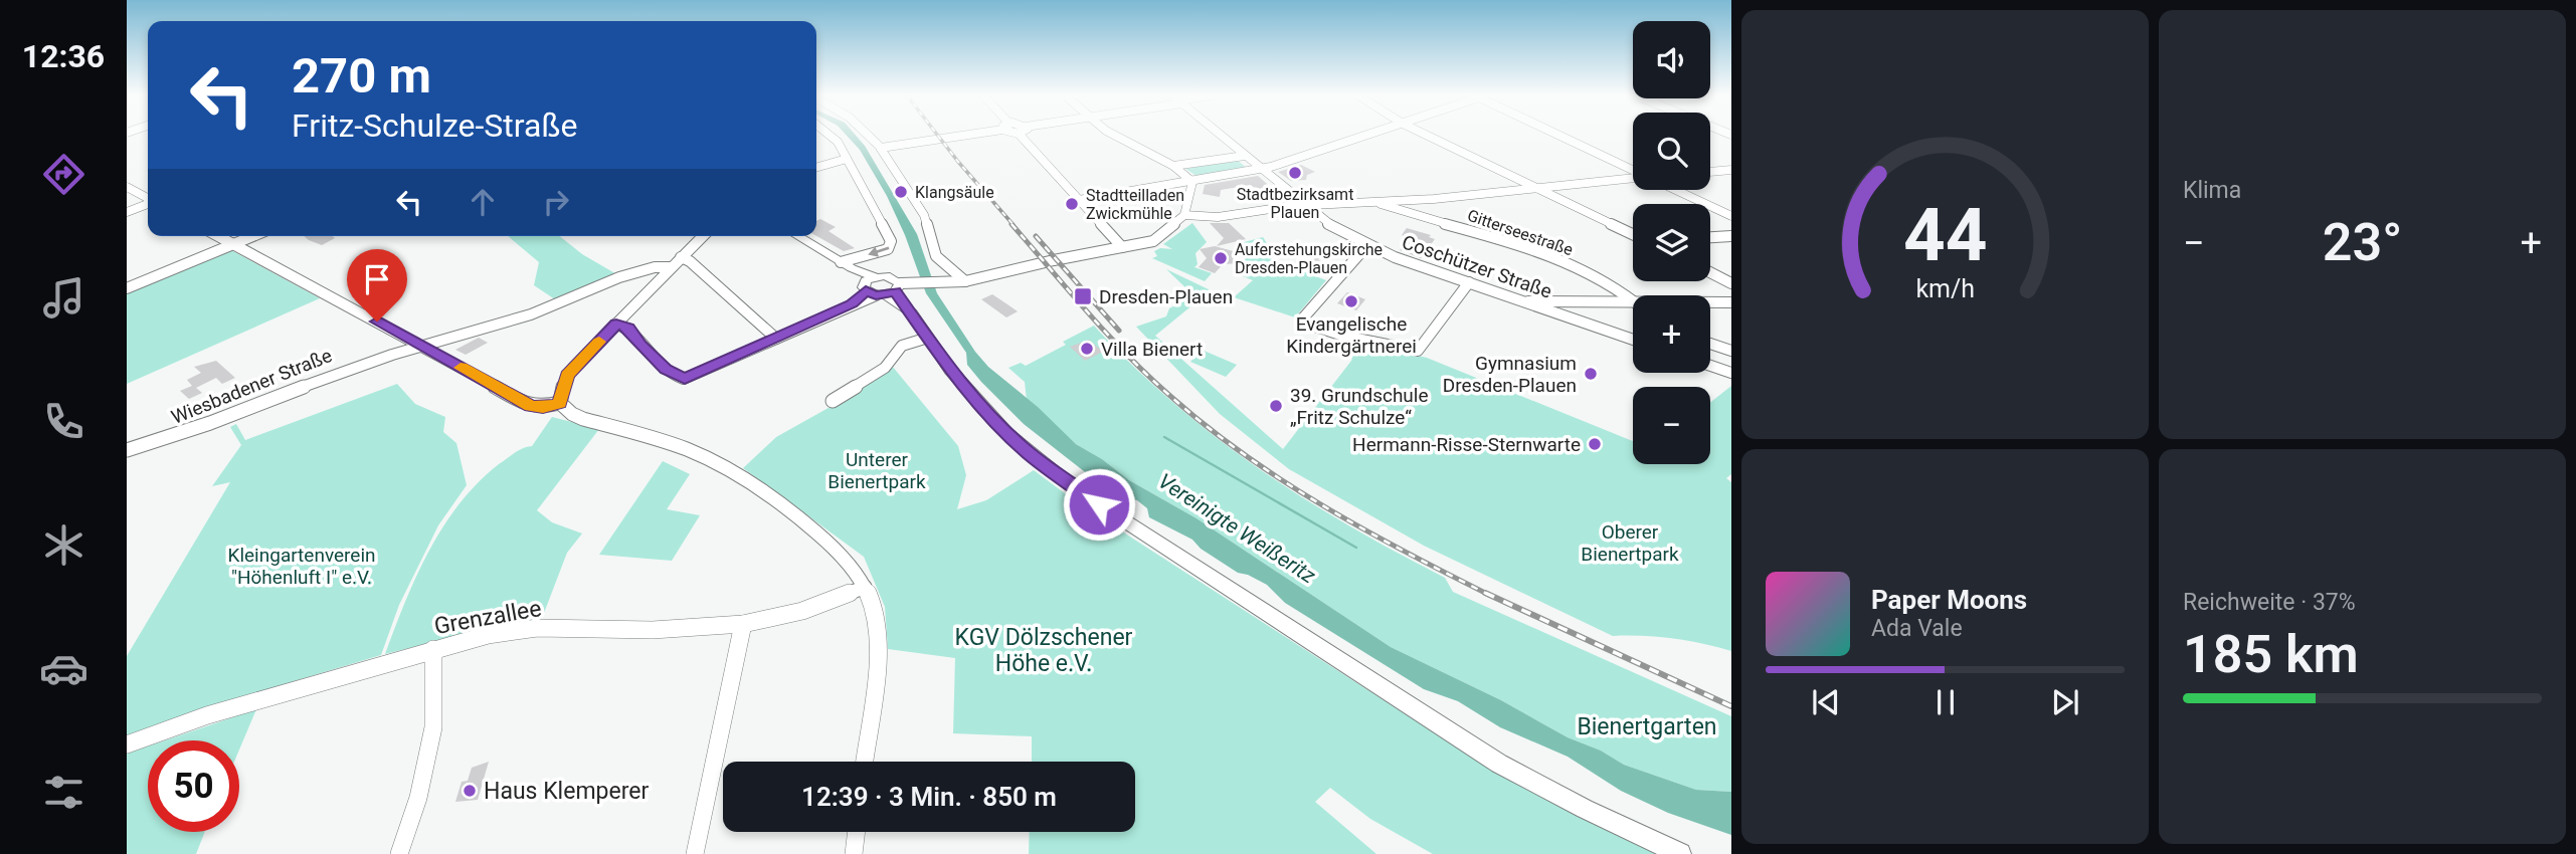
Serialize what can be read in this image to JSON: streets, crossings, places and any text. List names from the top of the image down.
{
  "streets": {
    "street": [
      "Gitterseestraße",
      "Coschützer Straße",
      "Wiesbadener Straße",
      "Grenzallee"
    ]
  },
  "water": ["Vereinigte Weißeritz"],
  "parks": [
    "Unterer Bienertpark",
    "Oberer Bienertpark",
    "Kleingartenverein \"Höhenluft I\" e.V.",
    "KGV Dölzschener Höhe e.V.",
    "Bienertgarten"
  ],
  "places": {
    "other": [
      "Stadtbezirksamt Plauen",
      "Klangsäule",
      "Stadtteilladen Zwickmühle",
      "Auferstehungskirche Dresden-Plauen",
      "Evangelische Kindergärtnerei",
      "Villa Bienert",
      "Gymnasium Dresden-Plauen",
      "39. Grundschule „Fritz Schulze“",
      "Hermann-Risse-Sternwarte",
      "Haus Klemperer"
    ],
    "transit": ["Dresden-Plauen"]
  },
  "page": {
    "tabs": "12:36",
    "tile": [
      "Klima",
      ["Reichweite · 37%", "185 km"]
    ],
    "map_buttons": ["+", "−"],
    "turn": ["270 m", "Fritz-Schulze-Straße"],
    "heat": ["−", "23°", "+"],
    "song": ["Paper Moons", "Ada Vale"],
    "limit": "50",
    "trip": "12:39 · 3 Min. · 850 m",
    "gauge": ["44", "km/h"]
  }
}
